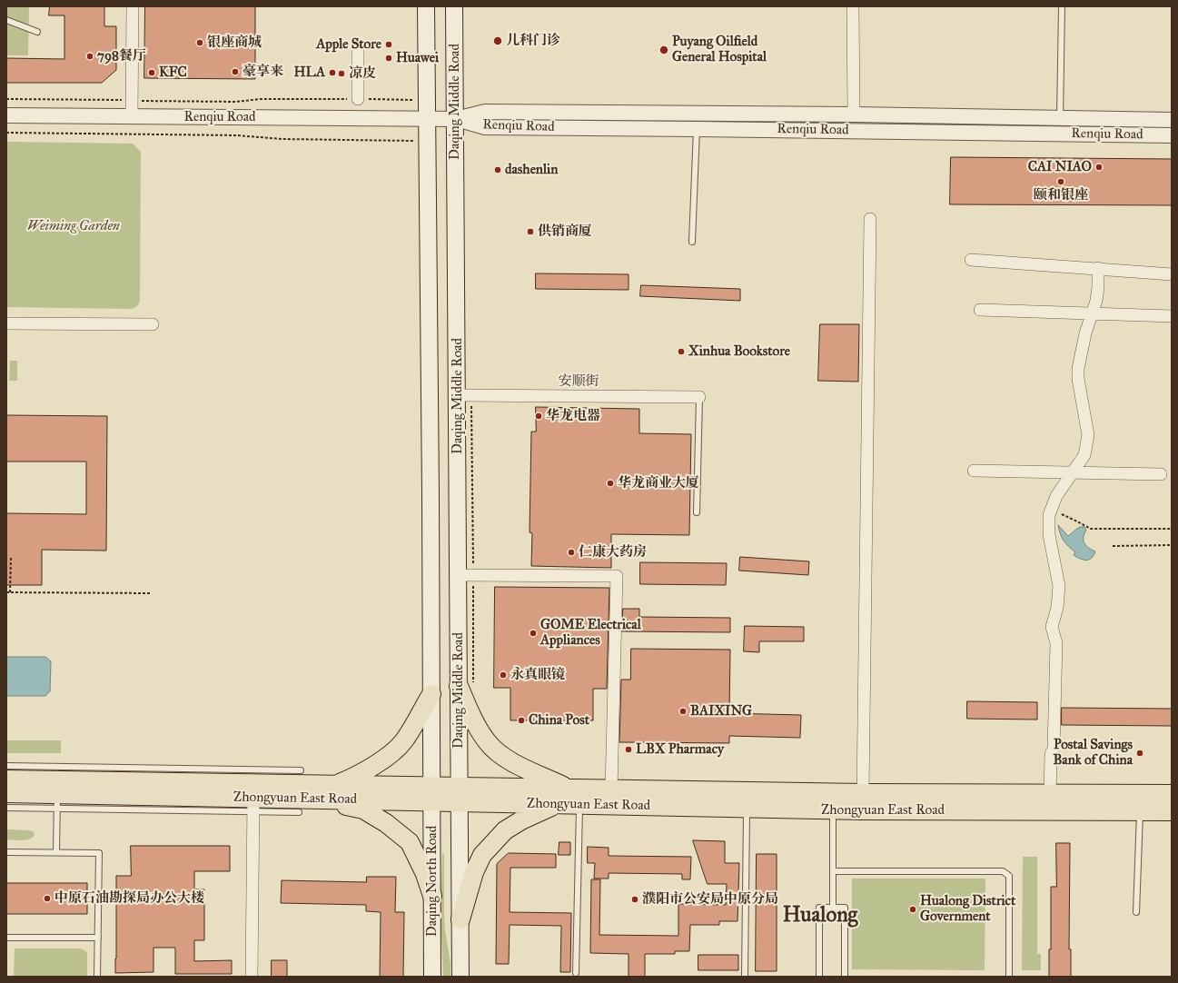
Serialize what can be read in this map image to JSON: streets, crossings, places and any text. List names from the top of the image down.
{
  "streets": {
    "main road": ["Daqing Middle Road", "Zhongyuan East Road", "Daqing North Road"],
    "street": ["Renqiu Road", "安顺街"]
  },
  "crossings": [
    ["Daqing Middle Road", "Renqiu Road"],
    ["Daqing Middle Road", "安顺街"],
    ["Daqing Middle Road", "Zhongyuan East Road"],
    ["Daqing Middle Road", "Daqing North Road"],
    ["Zhongyuan East Road", "Daqing North Road"]
  ],
  "districts": ["Hualong"],
  "parks": ["Weiming Garden"],
  "places": [
    "儿科门诊",
    "银座商城",
    "Apple Store",
    "Puyang Oilfield General Hospital",
    "798餐厅",
    "Huawei",
    "豪享来",
    "KFC",
    "HLA",
    "凉皮",
    "CAI NIAO",
    "dashenlin",
    "颐和银座",
    "供销商厦",
    "Xinhua Bookstore",
    "华龙电器",
    "华龙商业大厦",
    "仁康大药房",
    "GOME Electrical Appliances",
    "永真眼镜",
    "BAIXING",
    "China Post",
    "LBX Pharmacy",
    "Postal Savings Bank of China",
    "中原石油勘探局办公大楼",
    "濮阳市公安局中原分局",
    "Hualong District Government"
  ]
}
